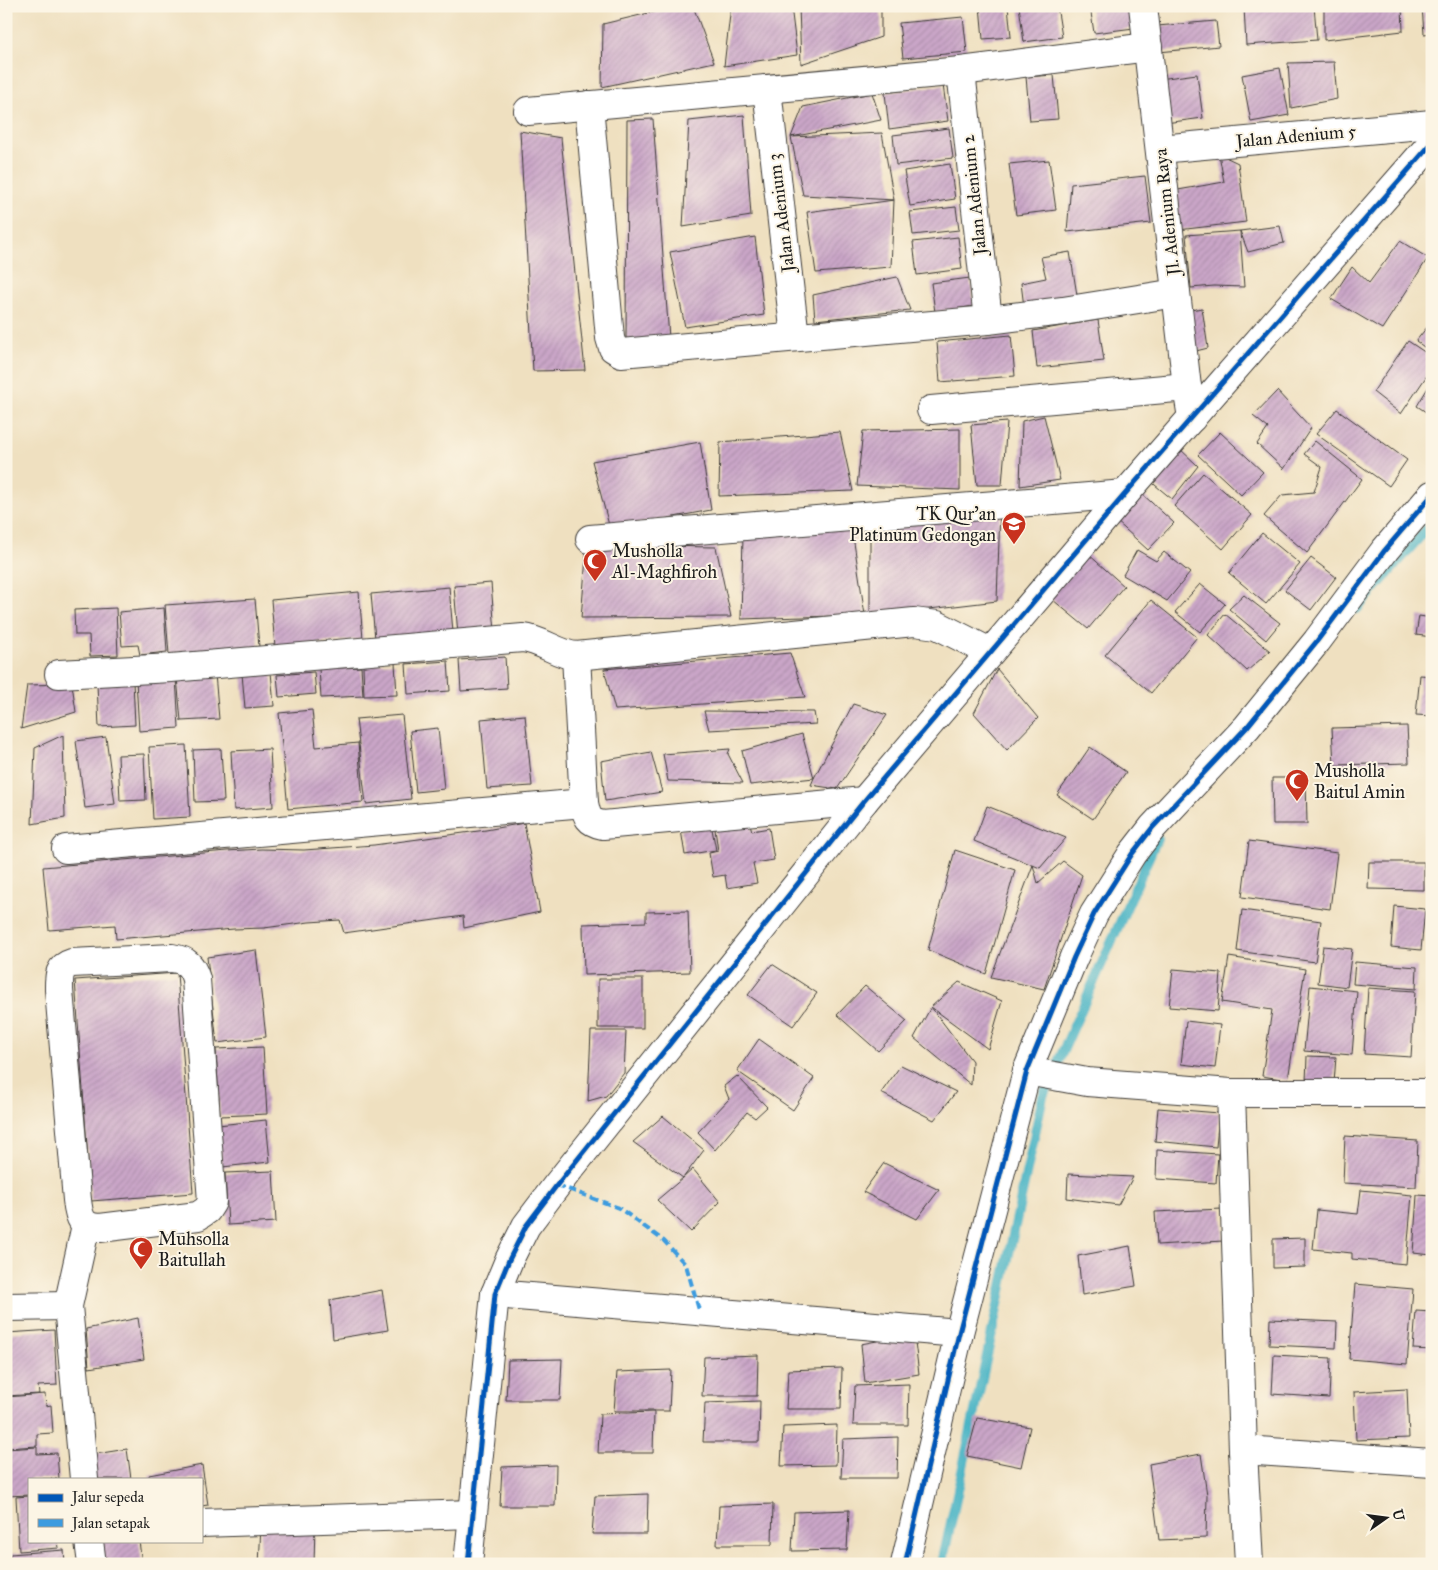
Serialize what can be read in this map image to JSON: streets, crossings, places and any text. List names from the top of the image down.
{
  "streets": {
    "street": [
      "Jalan Adenium 5",
      "Jalan Adenium 2",
      "Jl. Adenium Raya",
      "Jalan Adenium 3"
    ]
  },
  "crossings": [
    ["Jalan Adenium 5", "Jl. Adenium Raya"]
  ],
  "places": {
    "school or university": ["TK Qur'an Platinum Gedongan"],
    "mosque": ["Musholla Al-Maghfiroh", "Musholla Baitul Amin", "Muhsolla Baitullah"]
  },
  "legend": ["Jalur sepeda", "Jalan setapak"],
  "north": "right"
}
